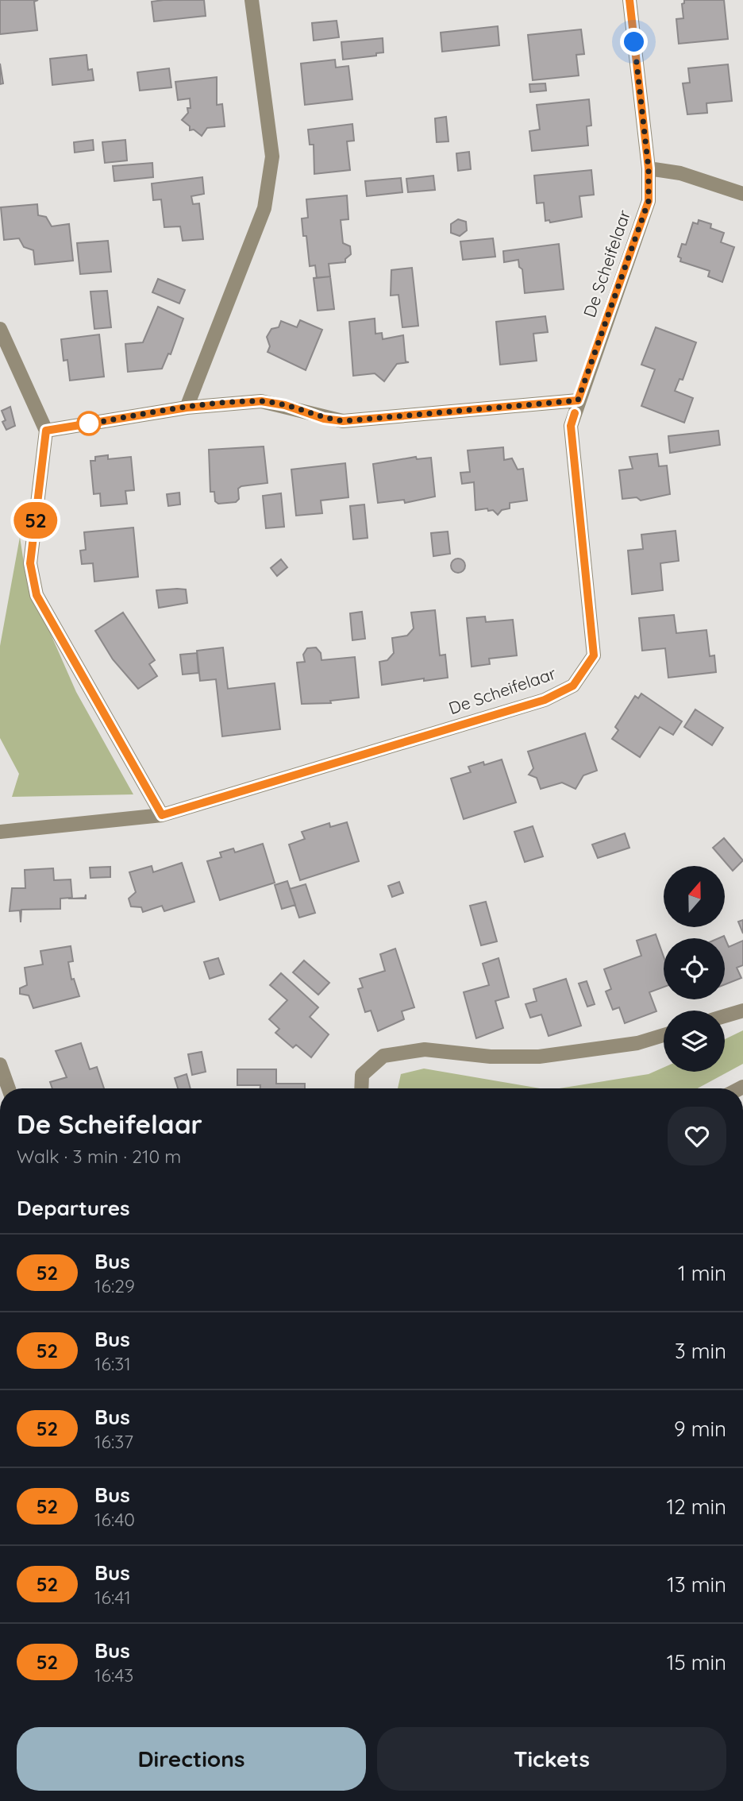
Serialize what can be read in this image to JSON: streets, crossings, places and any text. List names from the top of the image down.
{
  "streets": {
    "street": ["De Scheifelaar"]
  },
  "lines": ["bus line 52"],
  "north": "top",
  "page": {
    "on_map": "52",
    "heading": [
      ["De Scheifelaar", "Walk · 3 min · 210 m"],
      "Departures"
    ],
    "list": [
      {
        "mark": "52",
        "name": "Bus",
        "note": "16:29",
        "value": "1 min"
      },
      {
        "mark": "52",
        "name": "Bus",
        "note": "16:31",
        "value": "3 min"
      },
      {
        "mark": "52",
        "name": "Bus",
        "note": "16:37",
        "value": "9 min"
      },
      {
        "mark": "52",
        "name": "Bus",
        "note": "16:40",
        "value": "12 min"
      },
      {
        "mark": "52",
        "name": "Bus",
        "note": "16:41",
        "value": "13 min"
      },
      {
        "mark": "52",
        "name": "Bus",
        "note": "16:43",
        "value": "15 min"
      }
    ],
    "buttons": ["Directions", "Tickets"]
  }
}
